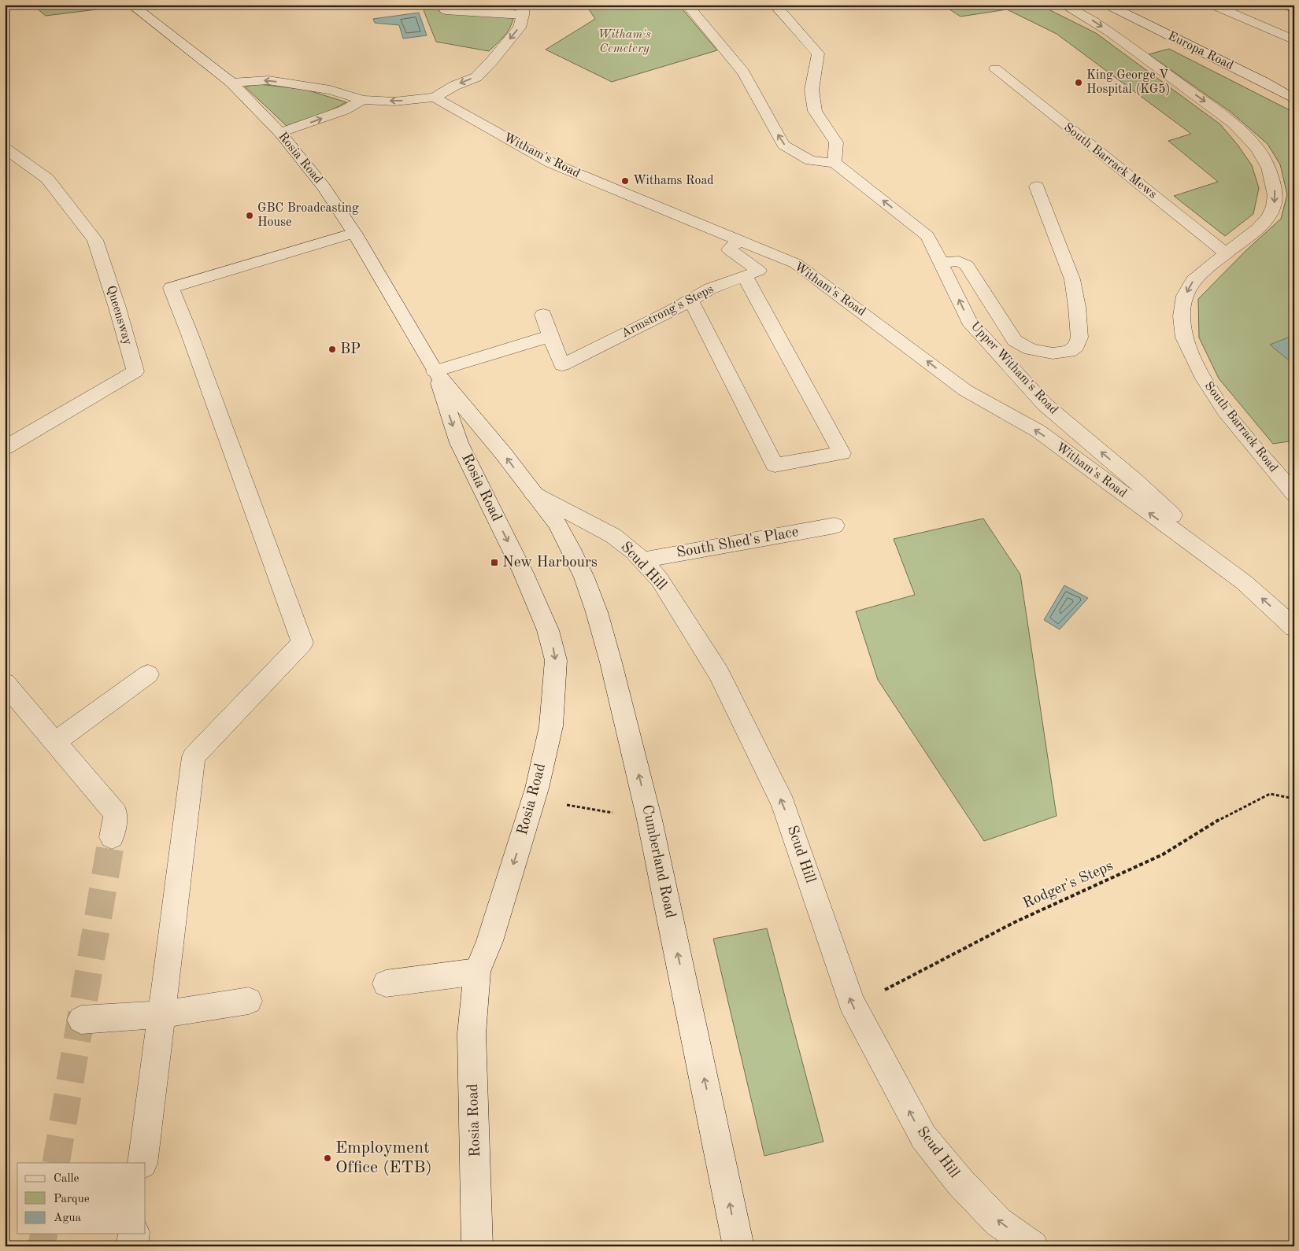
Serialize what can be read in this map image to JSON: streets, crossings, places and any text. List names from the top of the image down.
{
  "streets": {
    "street": [
      "Europa Road",
      "Witham's Road",
      "Rosia Road",
      "South Barrack Mews",
      "Armstrong's Steps",
      "Queensway",
      "Upper Witham's Road",
      "South Barrack Road",
      "South Shed's Place",
      "Scud Hill",
      "Cumberland Road"
    ],
    "path": ["Rodger's Steps"]
  },
  "crossings": [
    ["Witham's Road", "Armstrong's Steps"],
    ["Witham's Road", "Upper Witham's Road"],
    ["Rosia Road", "Scud Hill"],
    ["Rosia Road", "Cumberland Road"],
    ["South Barrack Mews", "South Barrack Road"],
    ["South Shed's Place", "Scud Hill"],
    ["Scud Hill", "Cumberland Road"],
    ["Scud Hill", "Rodger's Steps"]
  ],
  "one_way": [
    "Witham's Road",
    "Upper Witham's Road",
    "South Barrack Road",
    "Scud Hill",
    "Cumberland Road"
  ],
  "parks": ["Witham's Cemetery"],
  "places": {
    "other": [
      "King George V Hospital (KG5)",
      "Withams Road",
      "GBC Broadcasting House",
      "BP",
      "Employment Office (ETB)"
    ],
    "transit": ["New Harbours"]
  },
  "legend": ["Calle", "Parque", "Agua"]
}
